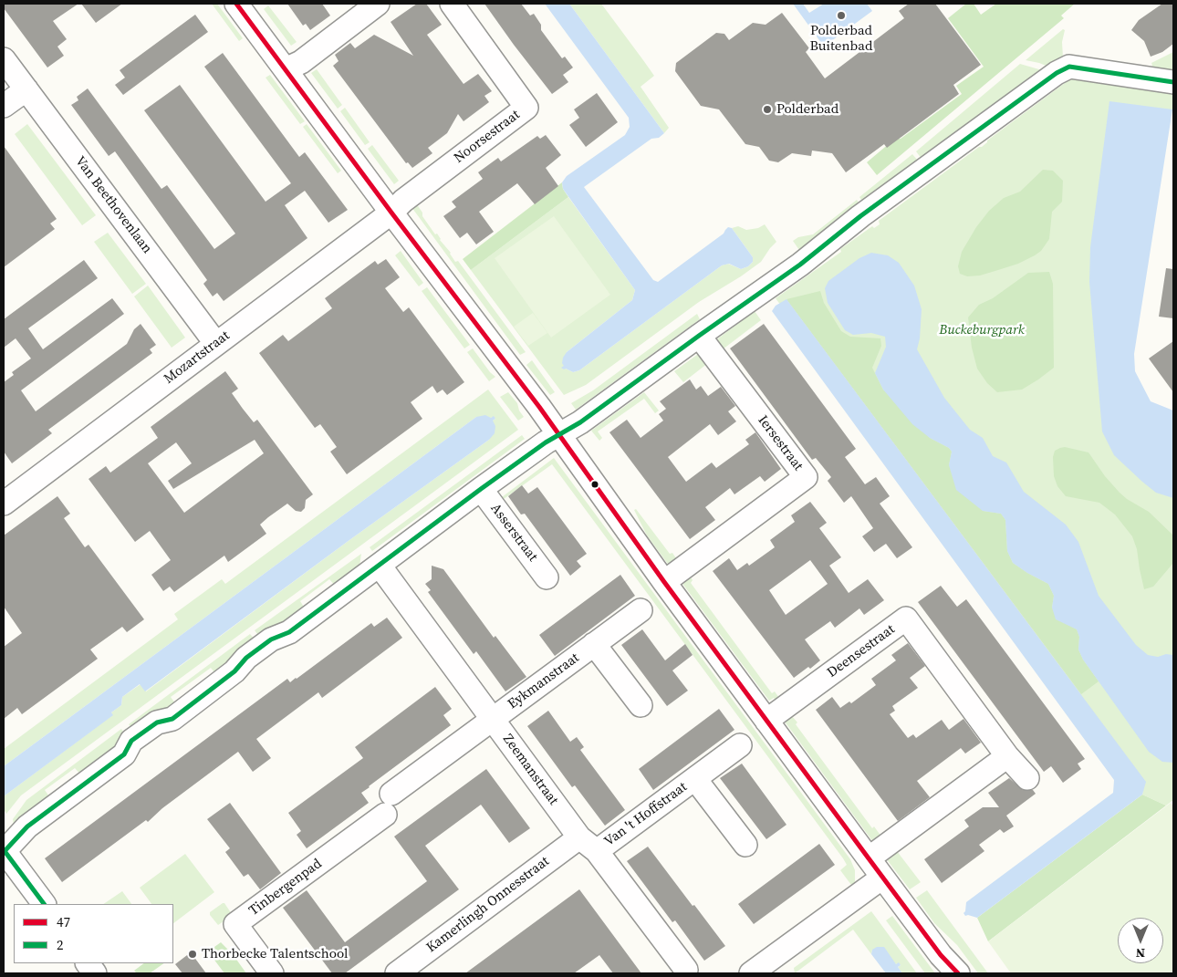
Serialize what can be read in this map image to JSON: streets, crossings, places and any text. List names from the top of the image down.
{
  "streets": {
    "street": [
      "Noorsestraat",
      "Van Beethovenlaan",
      "Mozartstraat",
      "Iersestraat",
      "Asserstraat",
      "Deensestraat",
      "Eykmanstraat",
      "Zeemanstraat",
      "Van 't Hoffstraat",
      "Tinbergenpad",
      "Kamerlingh Onnesstraat"
    ]
  },
  "crossings": [
    ["Noorsestraat", "Mozartstraat"],
    ["Van Beethovenlaan", "Mozartstraat"],
    ["Eykmanstraat", "Zeemanstraat"],
    ["Eykmanstraat", "Tinbergenpad"],
    ["Zeemanstraat", "Van 't Hoffstraat"],
    ["Zeemanstraat", "Tinbergenpad"],
    ["Zeemanstraat", "Kamerlingh Onnesstraat"],
    ["Van 't Hoffstraat", "Kamerlingh Onnesstraat"]
  ],
  "parks": ["Buckeburgpark"],
  "places": ["Polderbad Buitenbad", "Polderbad", "Thorbecke Talentschool"],
  "lines": ["transit line 47", "transit line 2"],
  "legend": ["47", "2"],
  "north": "bottom"
}
